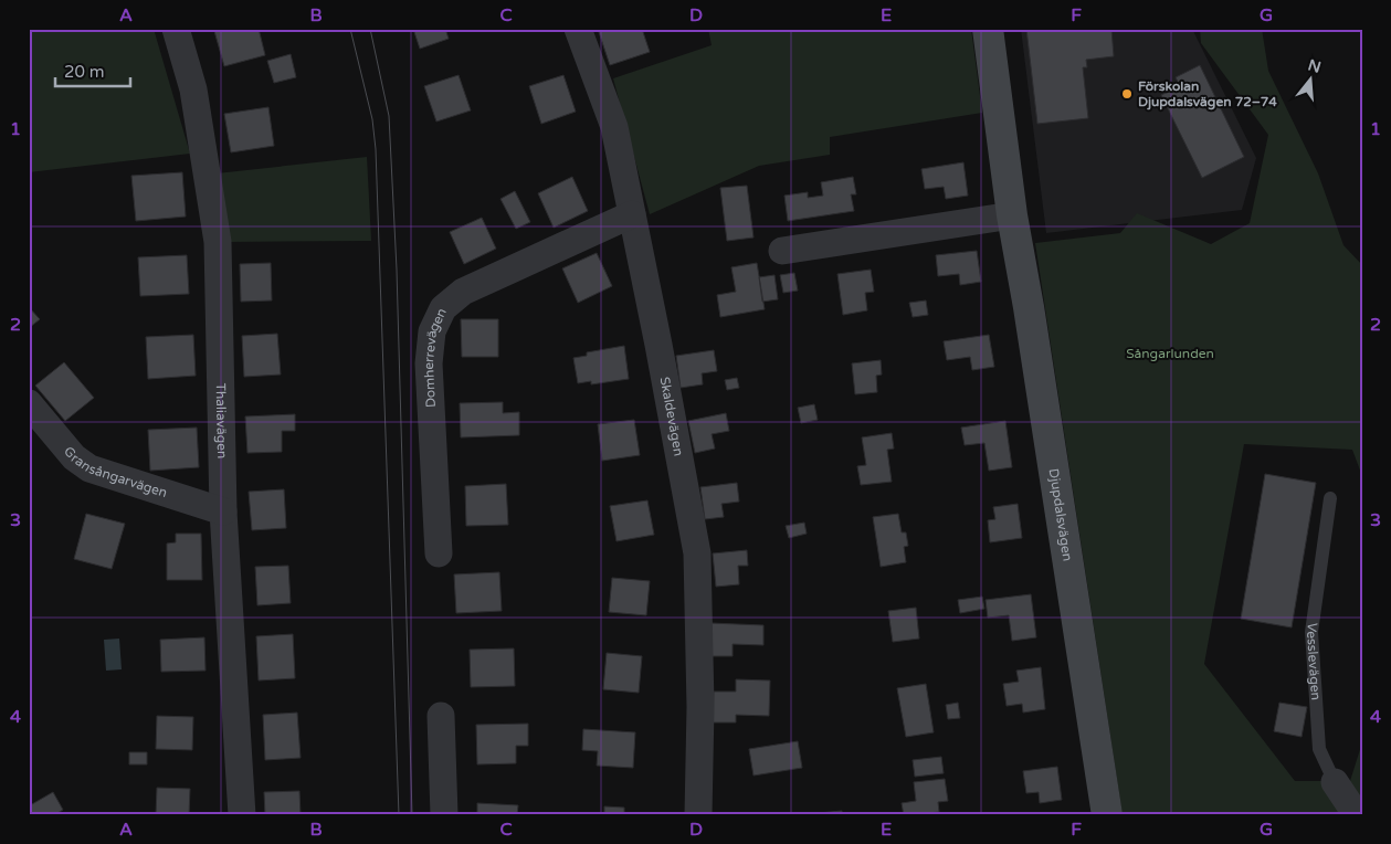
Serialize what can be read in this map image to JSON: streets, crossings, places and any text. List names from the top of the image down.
{
  "streets": {
    "street": [
      "Domherrevägen",
      "Skaldevägen",
      "Thaliavägen",
      "Gransångarvägen",
      "Djupdalsvägen",
      "Vesslevägen"
    ]
  },
  "crossings": [
    ["Domherrevägen", "Skaldevägen"],
    ["Thaliavägen", "Gransångarvägen"]
  ],
  "parks": ["Sångarlunden"],
  "places": ["Förskolan Djupdalsvägen 72–74"],
  "scale_bar": "20 m",
  "north": "top",
  "grid": {
    "columns": [
      "A",
      "B",
      "C",
      "D",
      "E",
      "F",
      "G"
    ],
    "rows": [
      "1",
      "2",
      "3",
      "4"
    ]
  }
}
